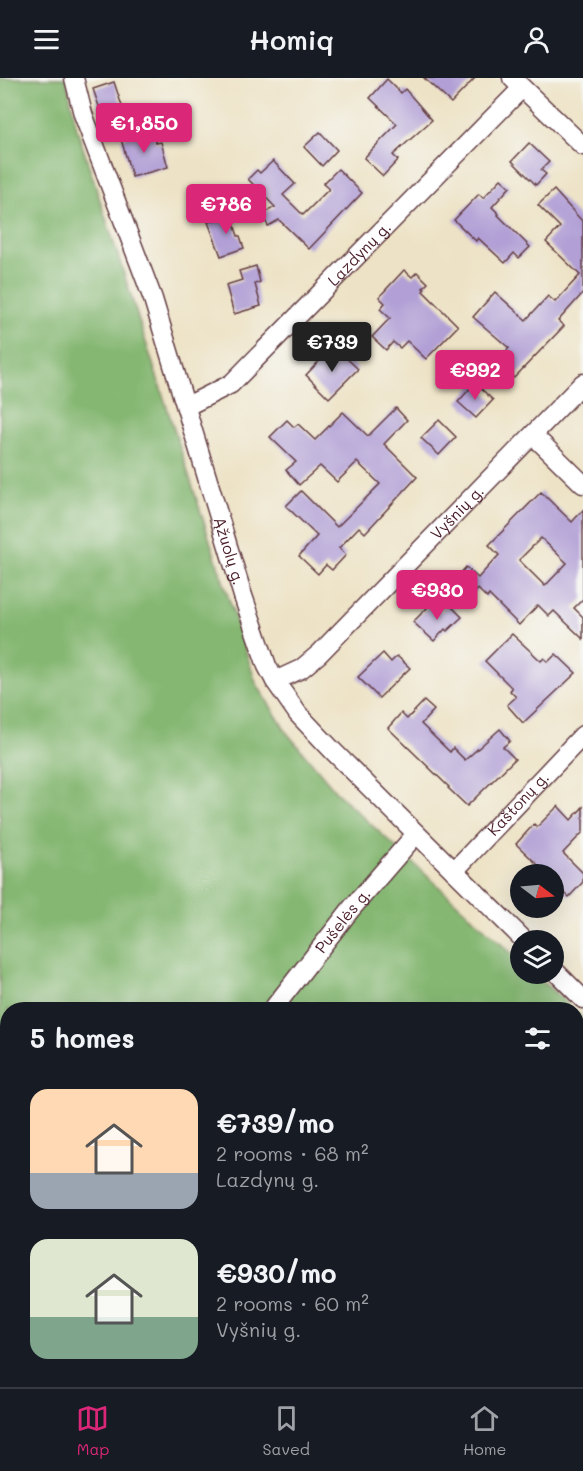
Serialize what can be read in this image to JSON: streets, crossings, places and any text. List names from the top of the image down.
{
  "streets": {
    "street": [
      "Lazdynų g.",
      "Vyšnių g.",
      "Ąžuolų g.",
      "Kaštonų g.",
      "Pušelės g."
    ]
  },
  "crossings": [
    ["Lazdynų g.", "Ąžuolų g."],
    ["Vyšnių g.", "Ąžuolų g."],
    ["Ąžuolų g.", "Kaštonų g."],
    ["Ąžuolų g.", "Pušelės g."]
  ],
  "north": "right",
  "page": {
    "header": "Homiq",
    "price": [
      "€1,850",
      "€786",
      "€739",
      "€992",
      "€930"
    ],
    "heading": "5 homes",
    "list": [
      {
        "name": "€739/mo",
        "note": "2 rooms · 68 m² · Lazdynų g."
      },
      {
        "name": "€930/mo",
        "note": "2 rooms · 60 m² · Vyšnių g."
      }
    ],
    "tabs": ["Map", "Saved", "Home"]
  }
}
